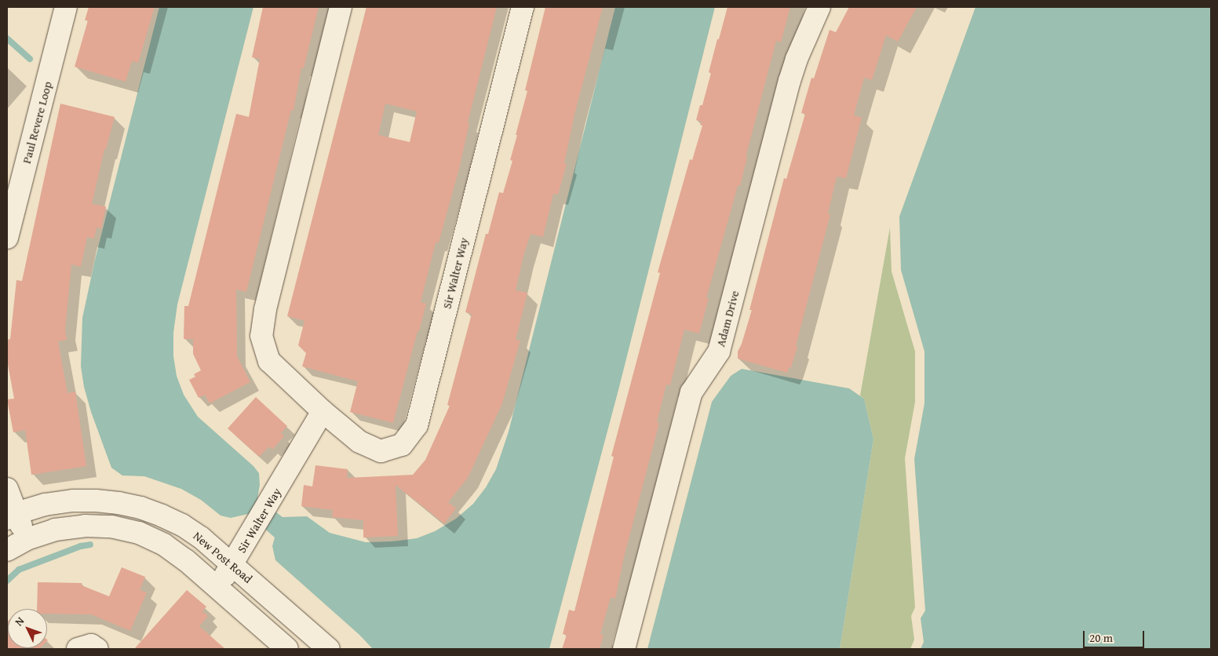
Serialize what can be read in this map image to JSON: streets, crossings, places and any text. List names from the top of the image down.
{
  "streets": {
    "street": [
      "Paul Revere Loop",
      "Sir Walter Way",
      "Adam Drive",
      "New Post Road"
    ]
  },
  "crossings": [
    ["Sir Walter Way", "New Post Road"]
  ],
  "scale_bar": "20 m",
  "north": "top left"
}
